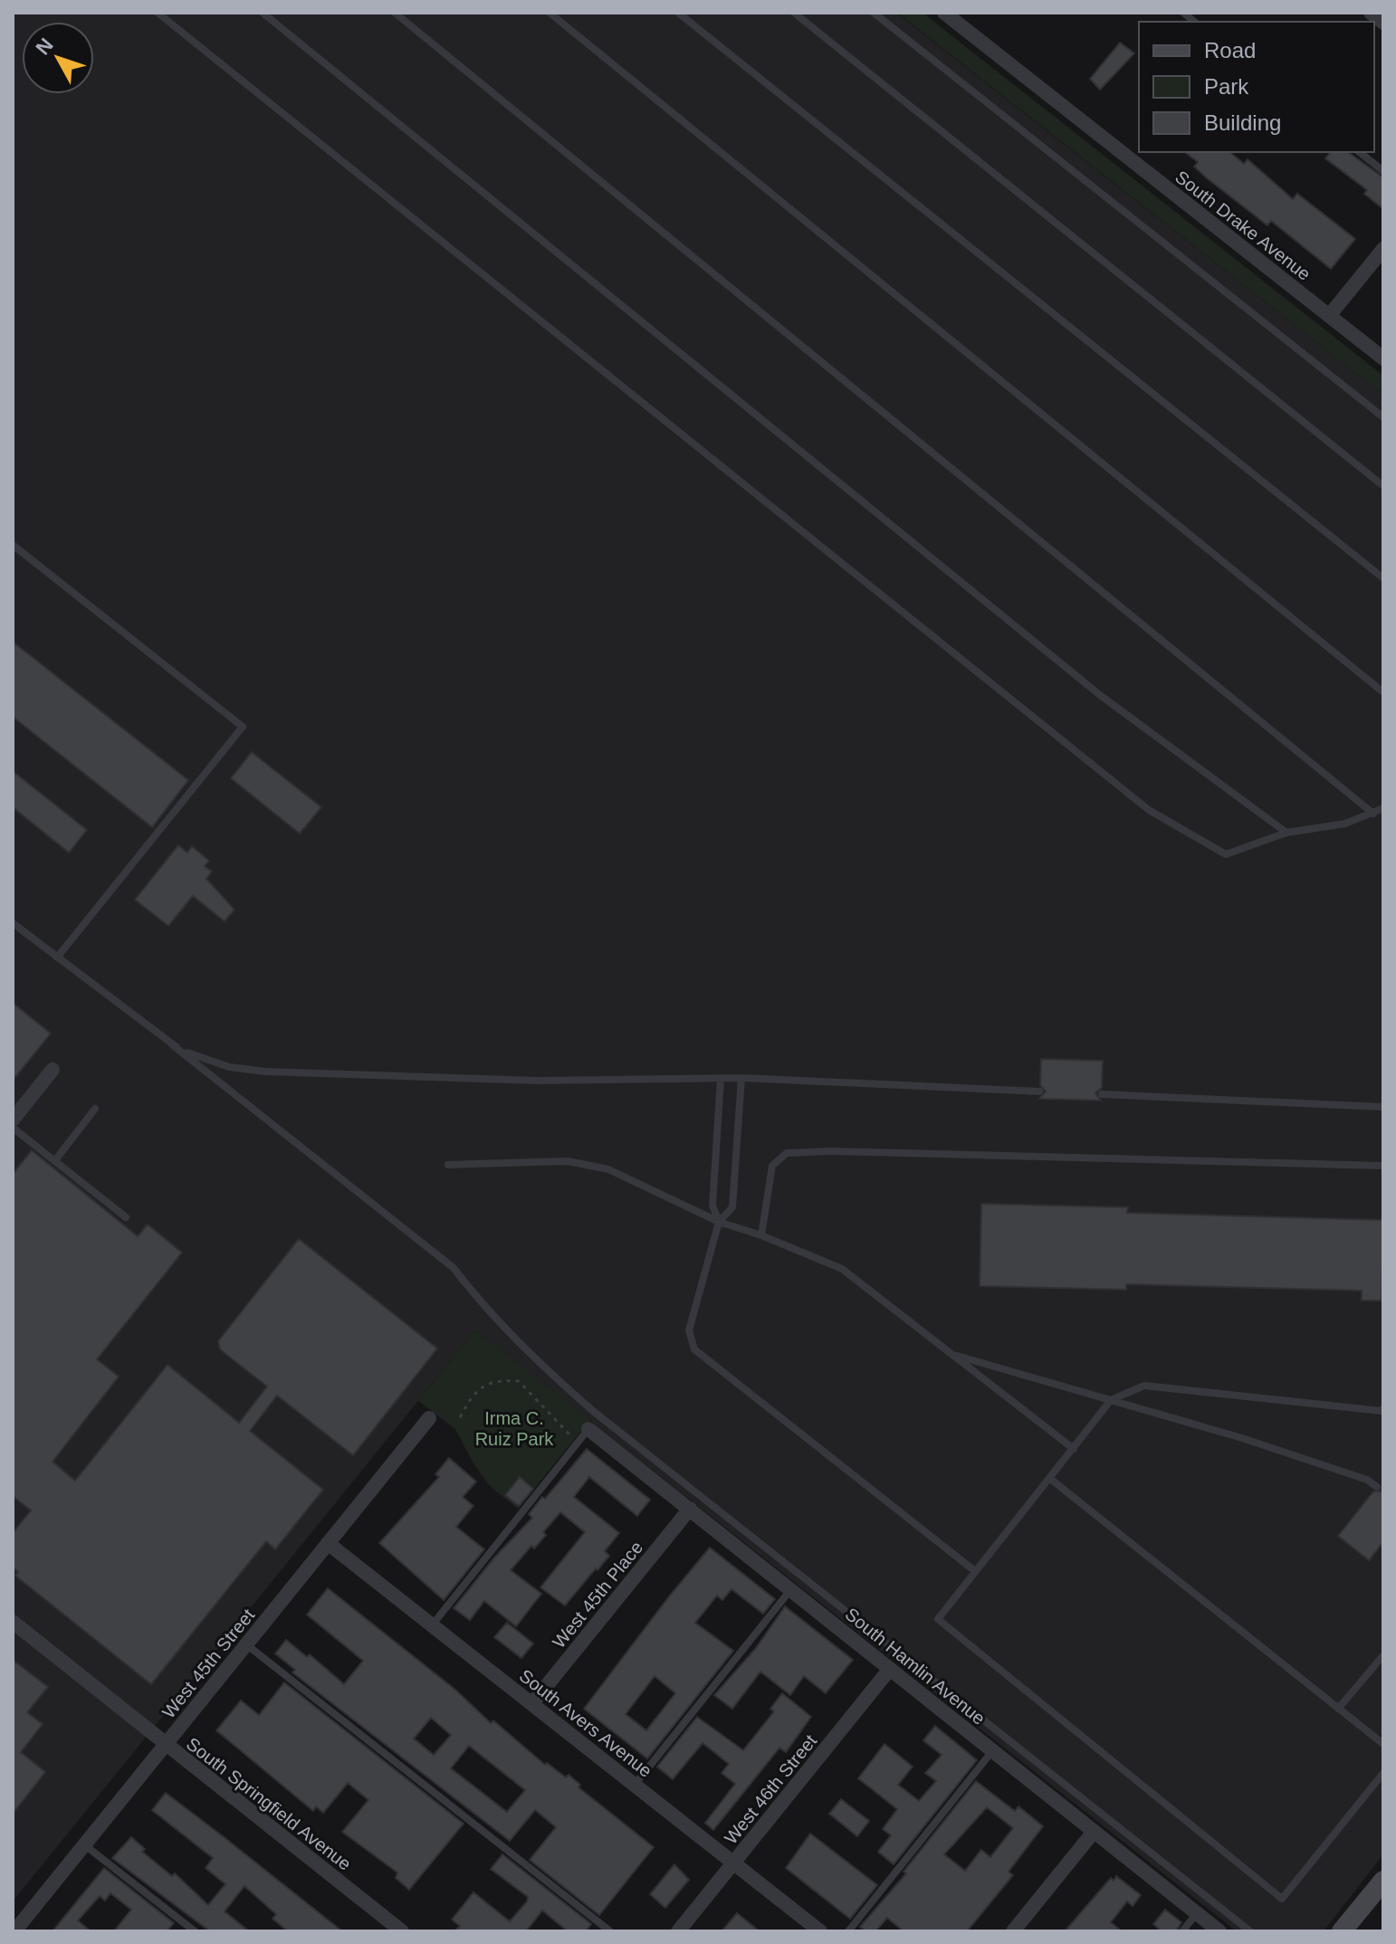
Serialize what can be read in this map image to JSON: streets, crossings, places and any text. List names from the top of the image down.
{
  "streets": {
    "street": [
      "South Drake Avenue",
      "West 45th Place",
      "West 45th Street",
      "South Hamlin Avenue",
      "South Avers Avenue",
      "West 46th Street",
      "South Springfield Avenue"
    ]
  },
  "crossings": [
    ["West 45th Place", "South Hamlin Avenue"],
    ["West 45th Place", "South Avers Avenue"],
    ["West 45th Street", "South Avers Avenue"],
    ["West 45th Street", "South Springfield Avenue"],
    ["South Hamlin Avenue", "West 46th Street"],
    ["South Avers Avenue", "West 46th Street"]
  ],
  "parks": ["Irma C. Ruiz Park"],
  "legend": ["Road", "Park", "Building"],
  "north": "top left"
}
